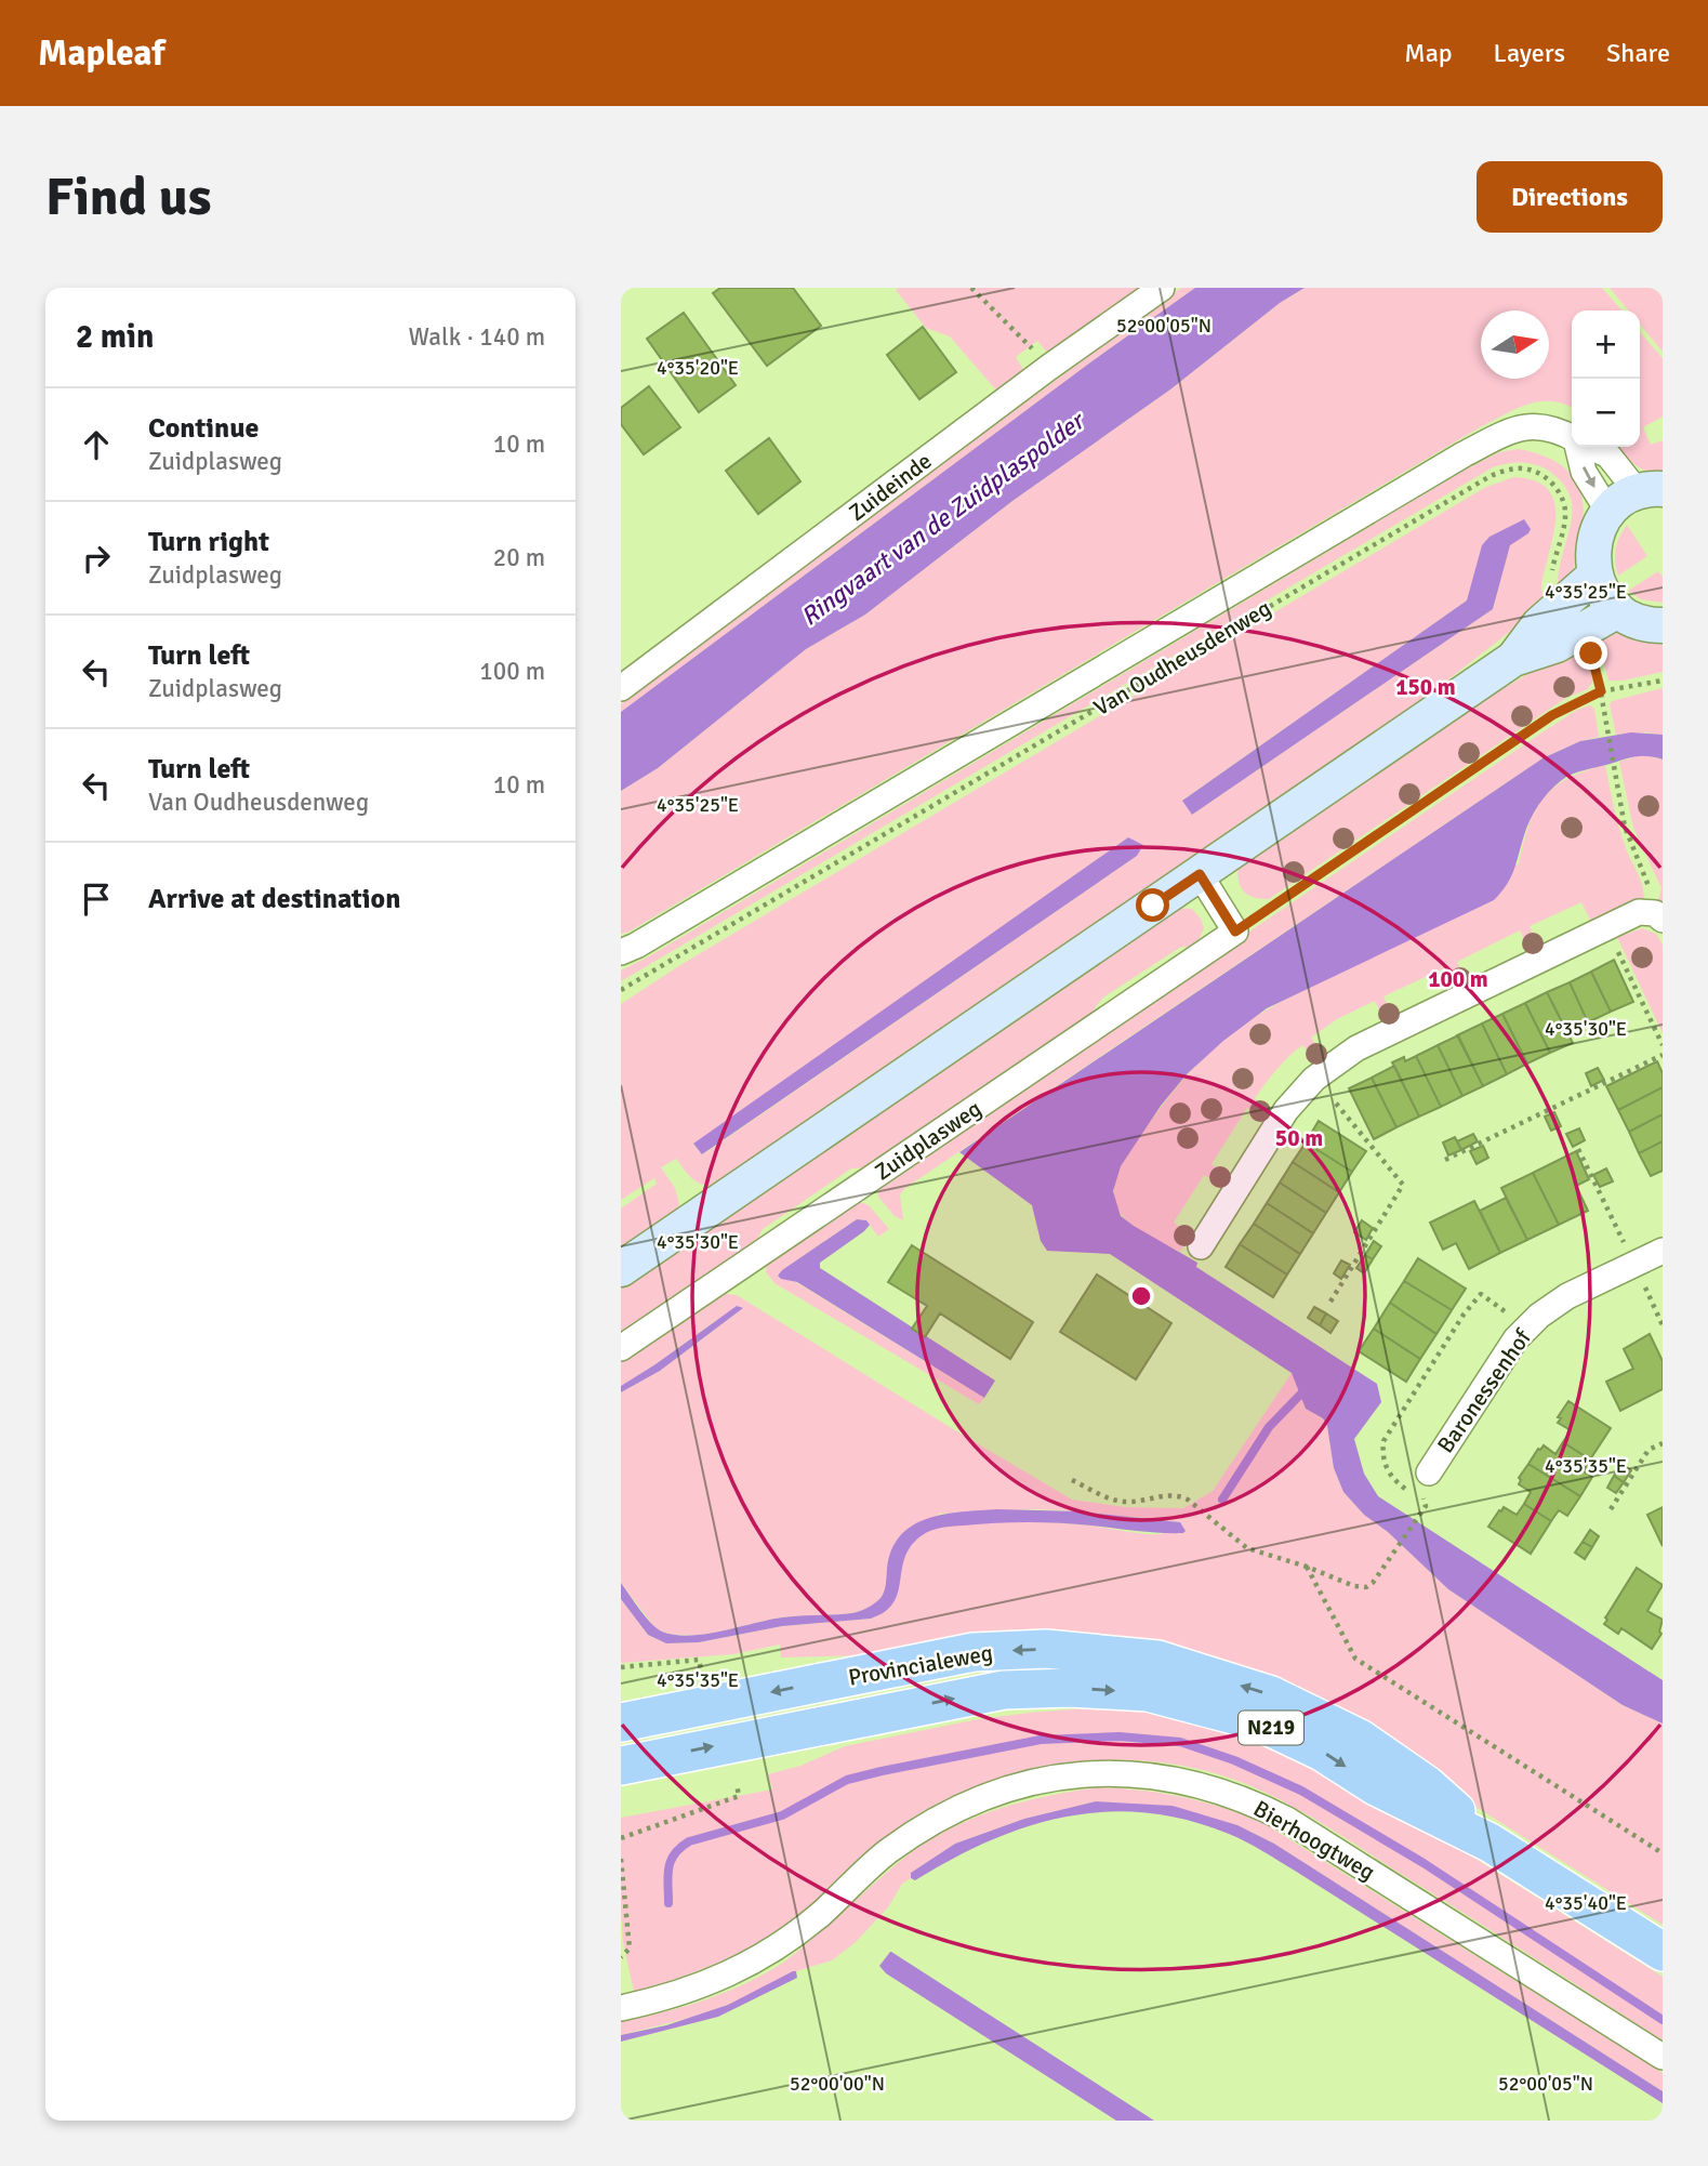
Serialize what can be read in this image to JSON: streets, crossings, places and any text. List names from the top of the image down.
{
  "streets": {
    "main road": ["Provincialeweg", "N219"],
    "street": [
      "Zuideinde",
      "Van Oudheusdenweg",
      "Zuidplasweg",
      "Baronessenhof",
      "Bierhoogtweg"
    ]
  },
  "water": ["Ringvaart van de Zuidplaspolder"],
  "north": "right",
  "page": {
    "header": "Mapleaf",
    "nav": ["Map", "Layers", "Share"],
    "buttons": "Directions",
    "title": "Find us",
    "heading": ["2 min", "Walk · 140 m"],
    "map_buttons": ["+", "−"],
    "list": [
      ["Continue", "Zuidplasweg", "10 m"],
      ["Turn right", "Zuidplasweg", "20 m"],
      ["Turn left", "Zuidplasweg", "100 m"],
      ["Turn left", "Van Oudheusdenweg", "10 m"],
      "Arrive at destination"
    ]
  },
  "coordinates": [
    "52°00'05\"N",
    "4°35'20\"E",
    "4°35'25\"E",
    "4°35'30\"E",
    "4°35'35\"E",
    "4°35'40\"E",
    "52°00'00\"N"
  ],
  "rings": ["150 m", "100 m", "50 m"]
}
